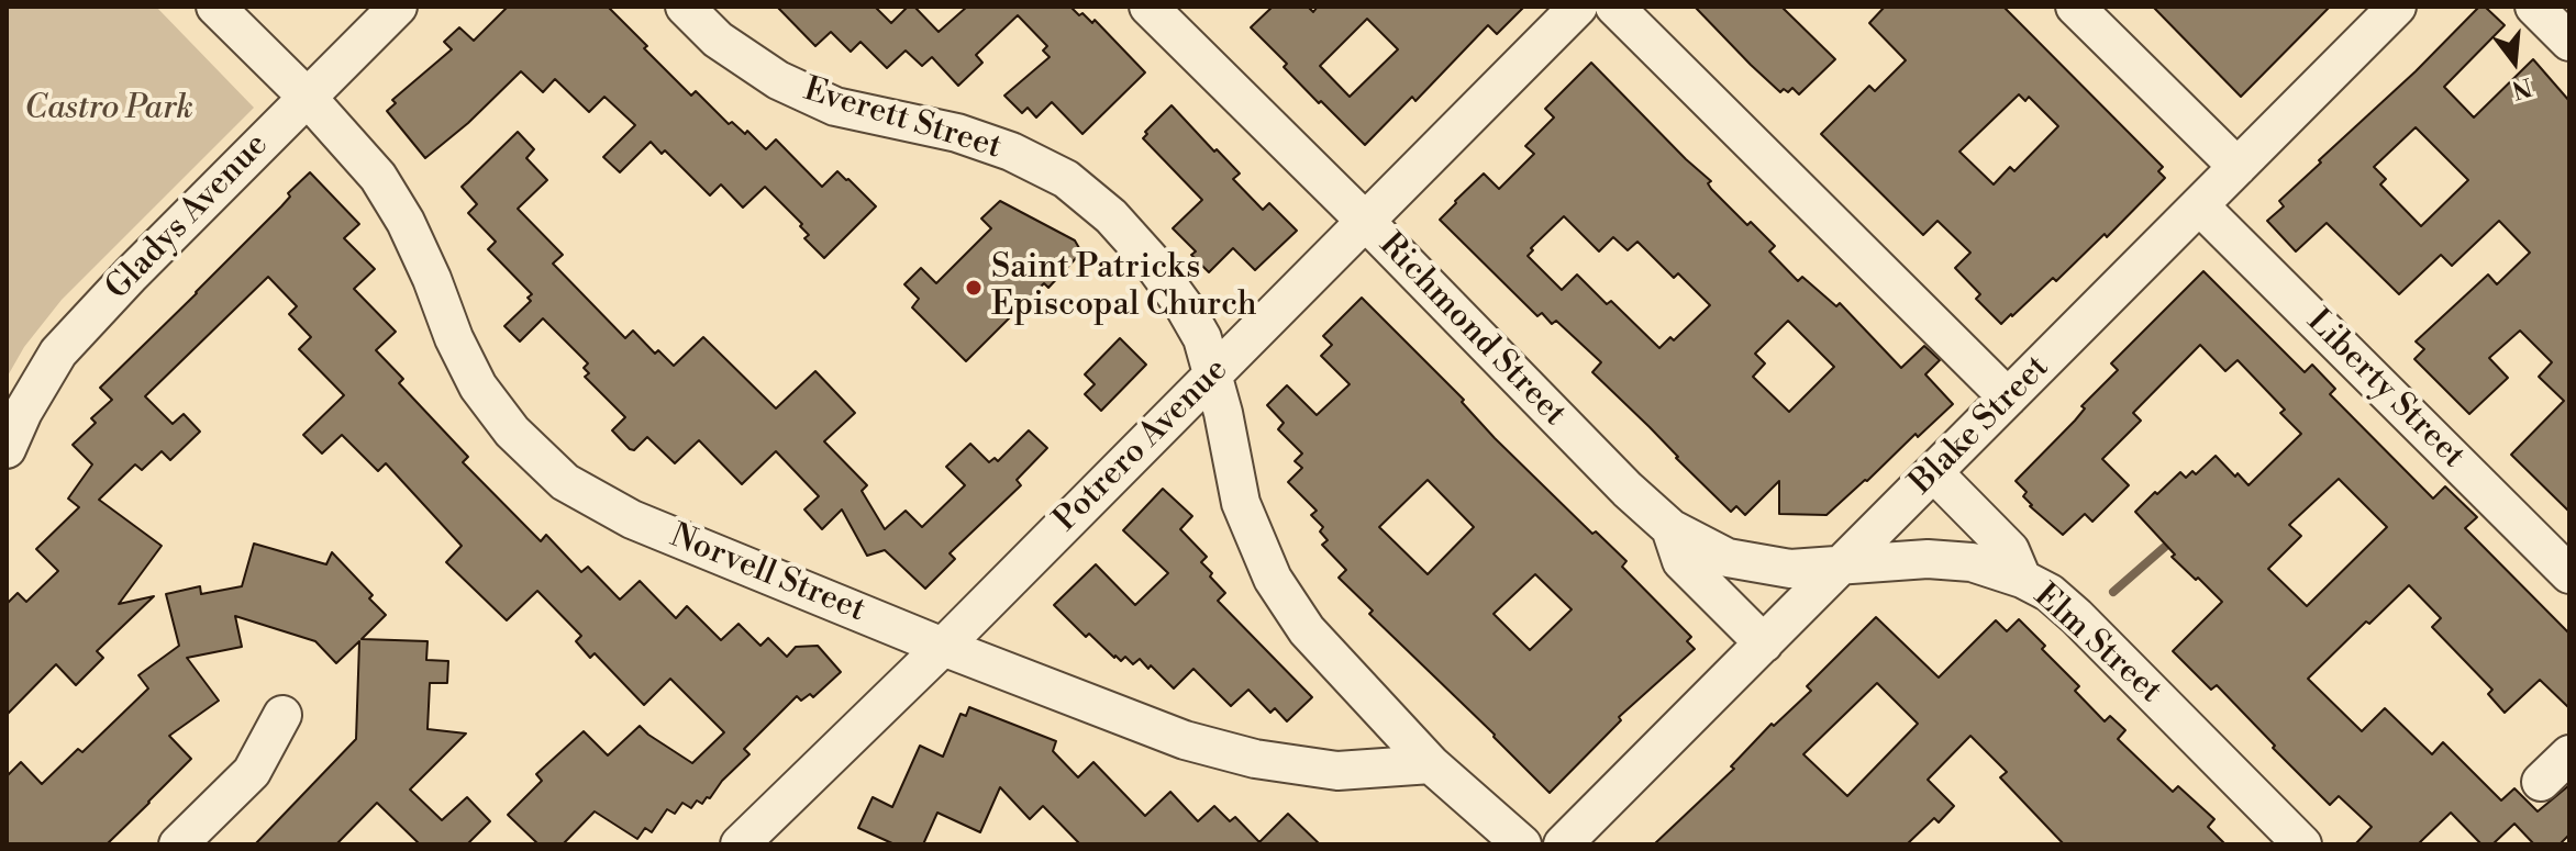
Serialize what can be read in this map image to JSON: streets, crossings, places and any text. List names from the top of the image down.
{
  "streets": {
    "street": [
      "Everett Street",
      "Gladys Avenue",
      "Richmond Street",
      "Liberty Street",
      "Blake Street",
      "Potrero Avenue",
      "Norvell Street",
      "Elm Street"
    ]
  },
  "crossings": [
    ["Everett Street", "Potrero Avenue"],
    ["Everett Street", "Norvell Street"],
    ["Gladys Avenue", "Norvell Street"],
    ["Richmond Street", "Blake Street"],
    ["Richmond Street", "Potrero Avenue"],
    ["Richmond Street", "Elm Street"],
    ["Liberty Street", "Blake Street"],
    ["Blake Street", "Elm Street"],
    ["Potrero Avenue", "Norvell Street"]
  ],
  "parks": ["Castro Park"],
  "places": ["Saint Patricks Episcopal Church"],
  "north": "bottom"
}
